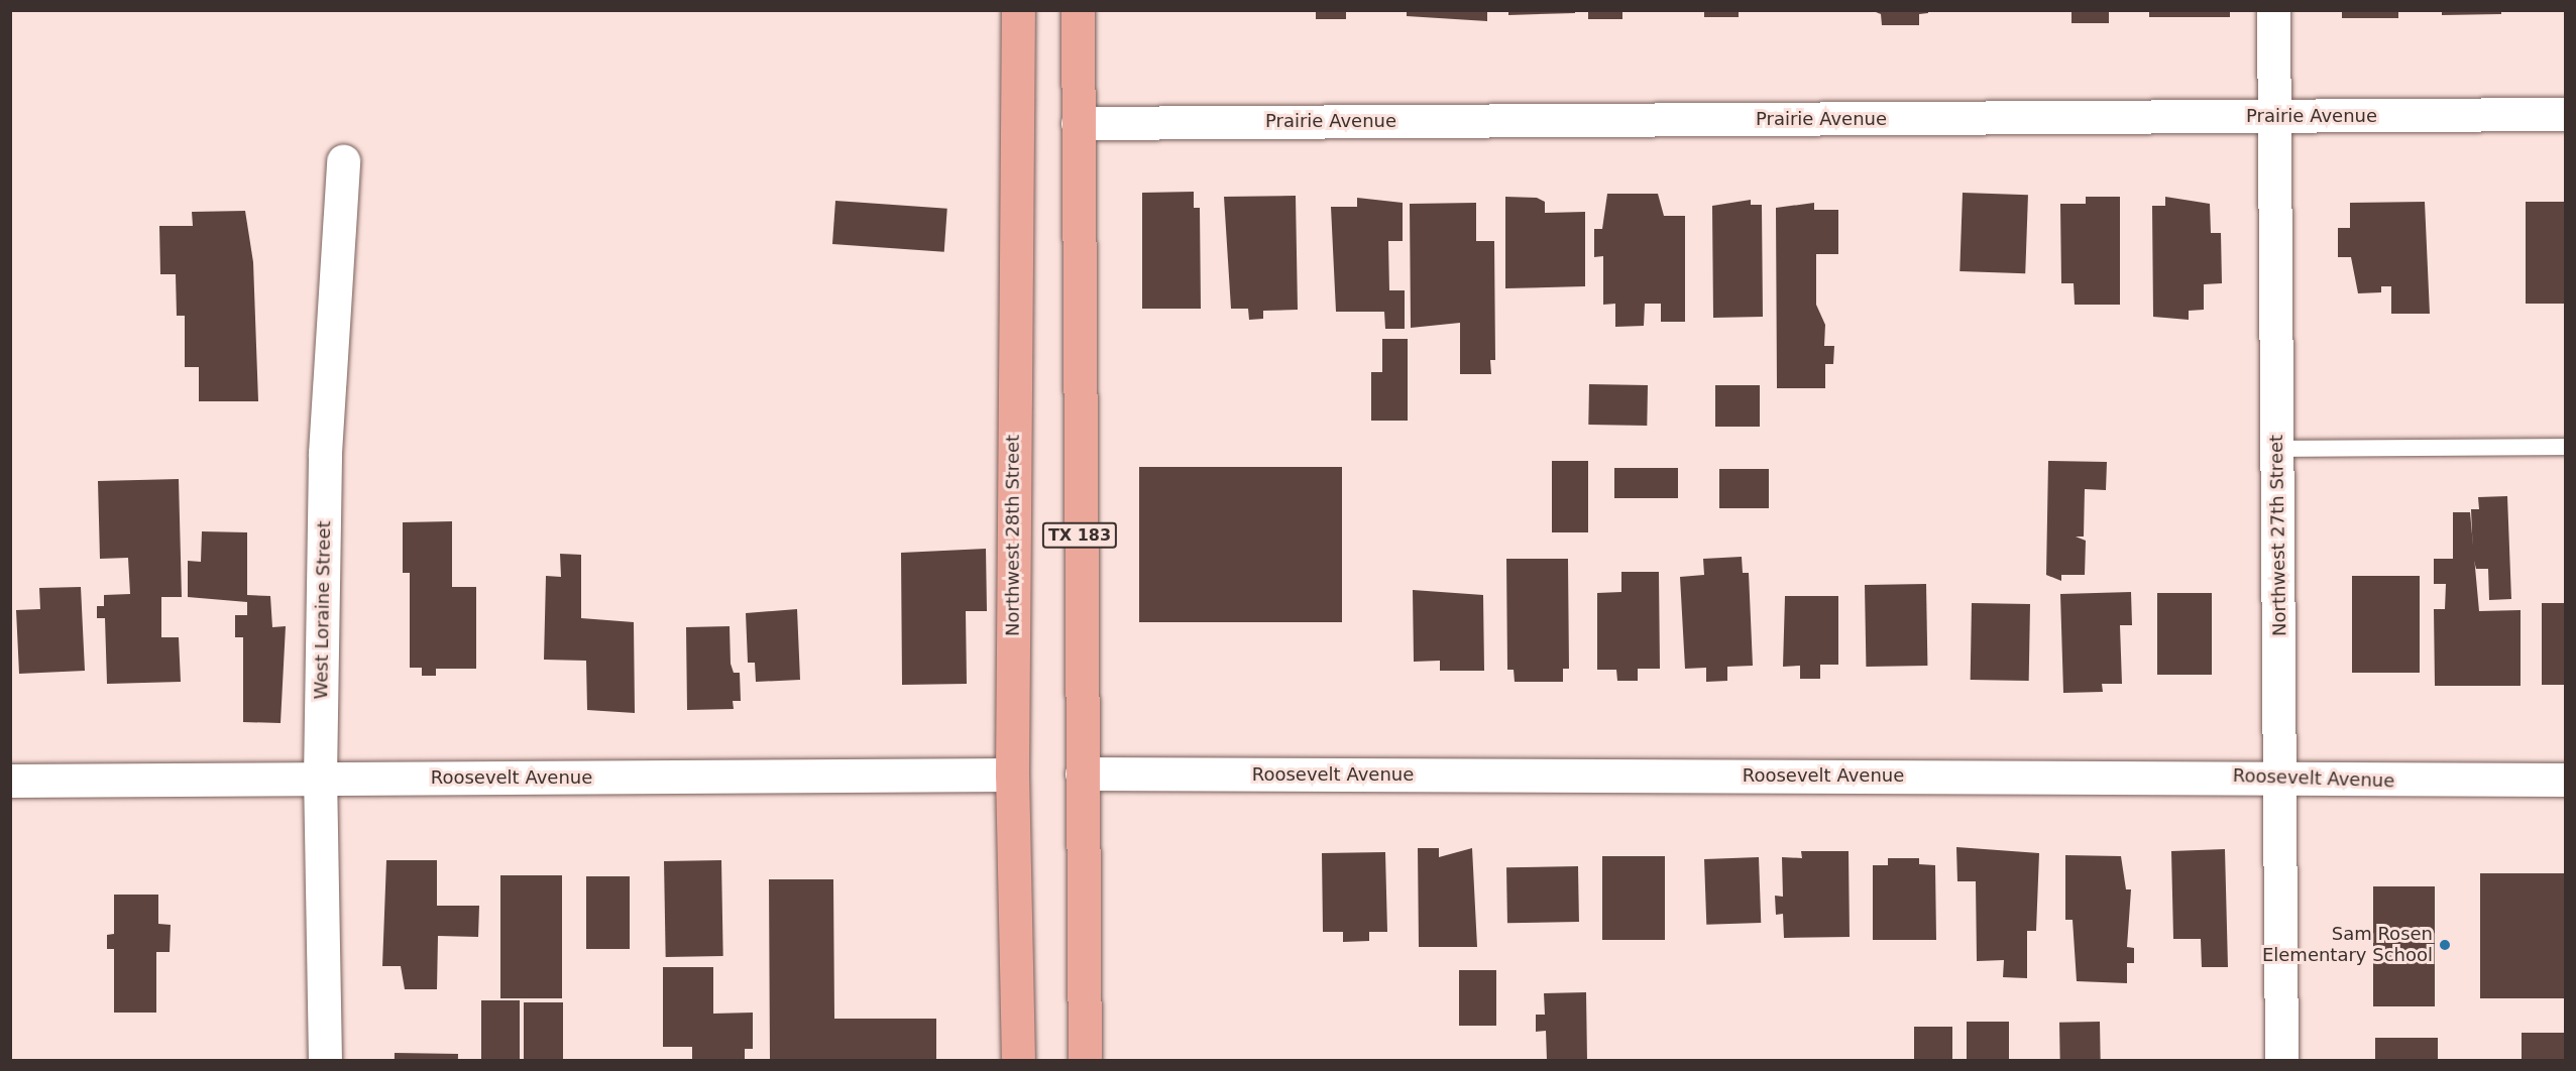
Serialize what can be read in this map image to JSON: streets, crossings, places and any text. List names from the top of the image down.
{
  "streets": {
    "main road": ["Northwest 28th Street", "TX 183"],
    "street": [
      "Prairie Avenue",
      "Northwest 27th Street",
      "West Loraine Street",
      "Roosevelt Avenue"
    ]
  },
  "crossings": [
    ["Prairie Avenue", "TX 183"],
    ["Prairie Avenue", "Northwest 27th Street"],
    ["Northwest 28th Street", "Roosevelt Avenue"],
    ["TX 183", "Roosevelt Avenue"],
    ["Northwest 27th Street", "Roosevelt Avenue"],
    ["West Loraine Street", "Roosevelt Avenue"]
  ],
  "places": ["Sam Rosen Elementary School"]
}
